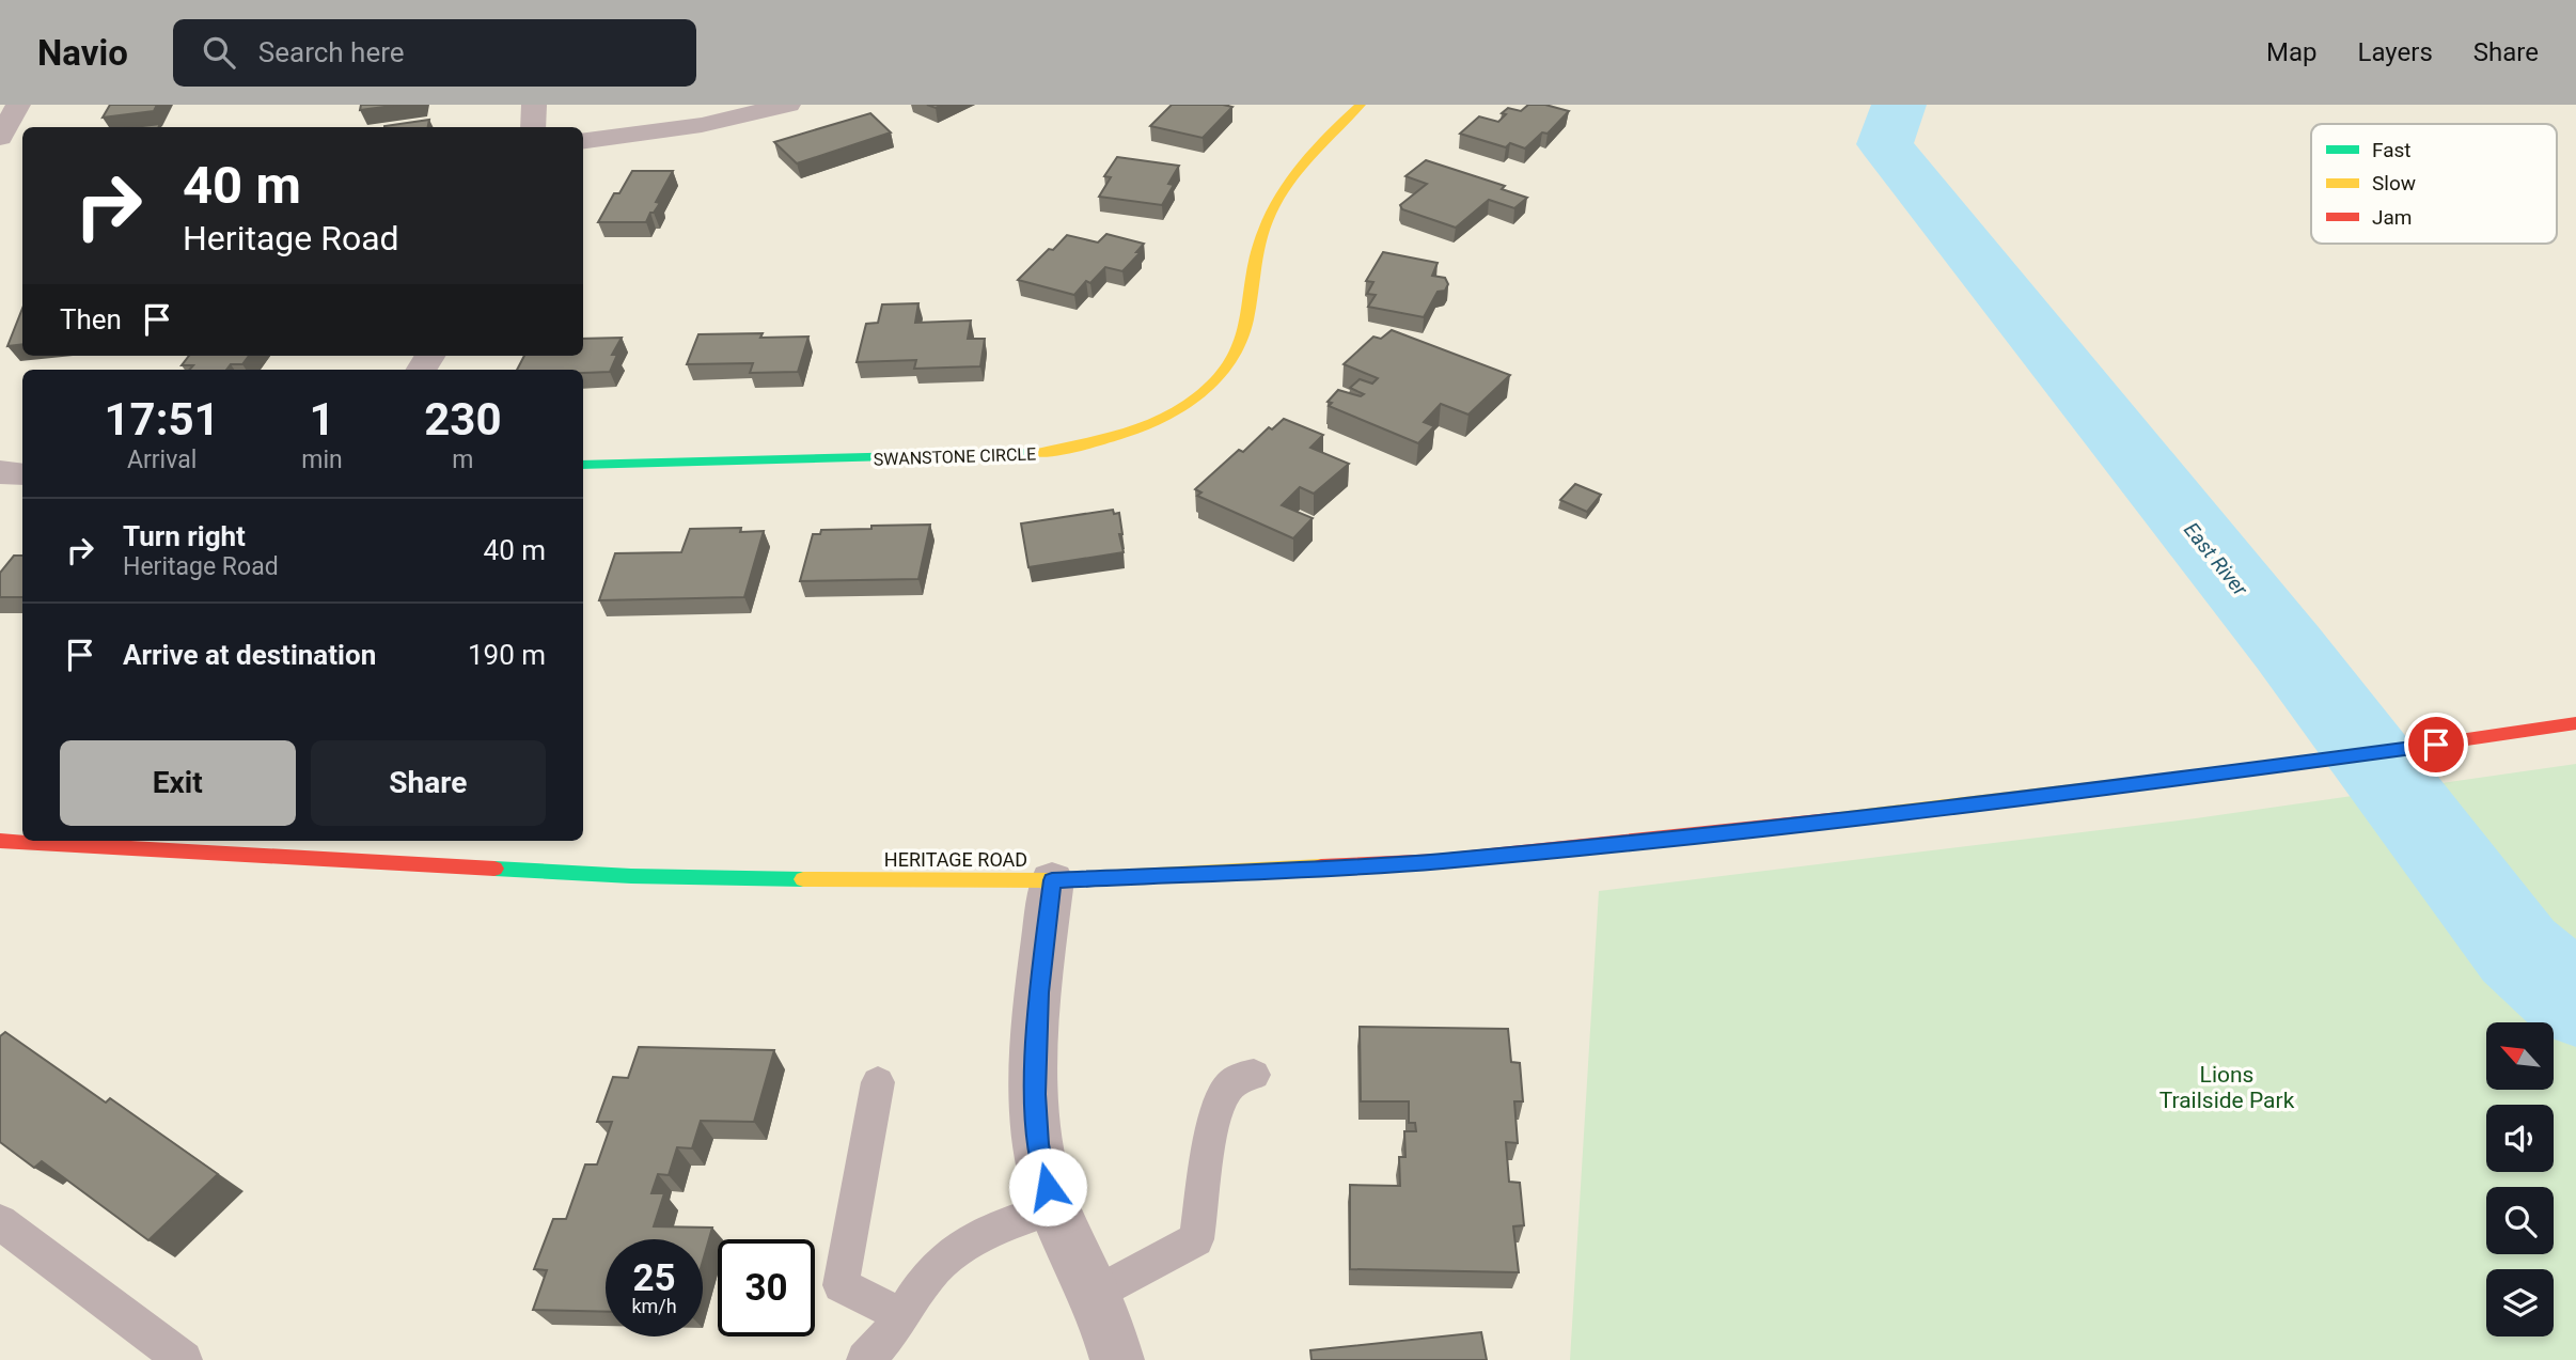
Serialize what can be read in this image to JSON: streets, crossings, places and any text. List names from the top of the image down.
{
  "streets": {
    "main road": ["SWANSTONE CIRCLE", "HERITAGE ROAD"]
  },
  "water": ["East River"],
  "parks": ["Lions Trailside Park"],
  "legend": ["Fast", "Slow", "Jam"],
  "north": "top left",
  "page": {
    "header": "Navio",
    "search": "Search here",
    "nav": ["Map", "Layers", "Share"],
    "turn": ["40 m", "Heritage Road"],
    "then": "Then",
    "eta": [
      "17:51",
      "Arrival",
      "1",
      "min",
      "230",
      "m"
    ],
    "list": [
      {
        "name": "Turn right",
        "note": "Heritage Road",
        "value": "40 m"
      },
      {
        "name": "Arrive at destination",
        "value": "190 m"
      }
    ],
    "buttons": ["Exit", "Share"],
    "speed": "25 km/h",
    "limit": "30"
  }
}
